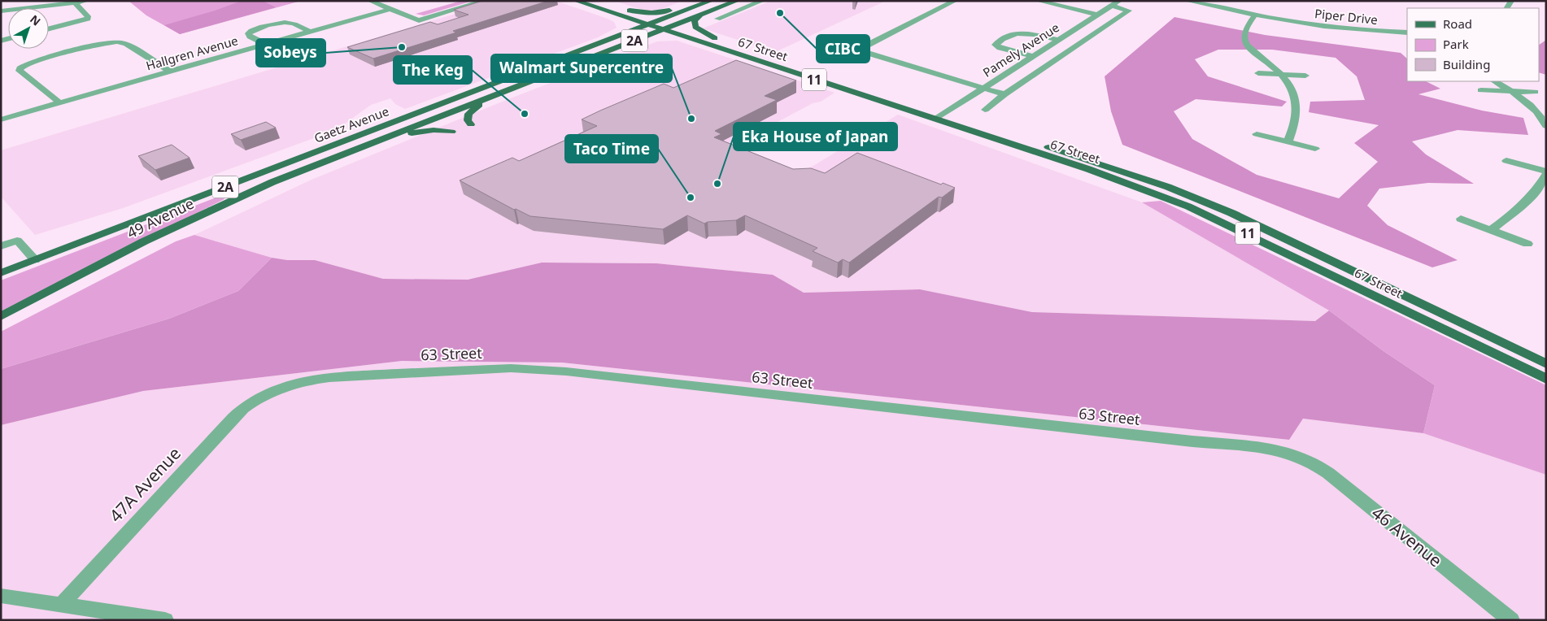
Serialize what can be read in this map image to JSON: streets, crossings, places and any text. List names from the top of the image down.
{
  "streets": {
    "main road": [
      "2A",
      "67 Street",
      "11",
      "Gaetz Avenue",
      "49 Avenue"
    ],
    "street": [
      "Piper Drive",
      "Pamely Avenue",
      "Hallgren Avenue",
      "63 Street",
      "47A Avenue",
      "46 Avenue"
    ]
  },
  "crossings": [
    ["2A", "67 Street"],
    ["2A", "49 Avenue"],
    ["67 Street", "Pamely Avenue"],
    ["67 Street", "Gaetz Avenue"],
    ["63 Street", "47A Avenue"],
    ["63 Street", "46 Avenue"]
  ],
  "places": [
    "CIBC",
    "Sobeys",
    "The Keg",
    "Walmart Supercentre",
    "Eka House of Japan",
    "Taco Time"
  ],
  "legend": ["Road", "Park", "Building"],
  "north": "top right"
}
